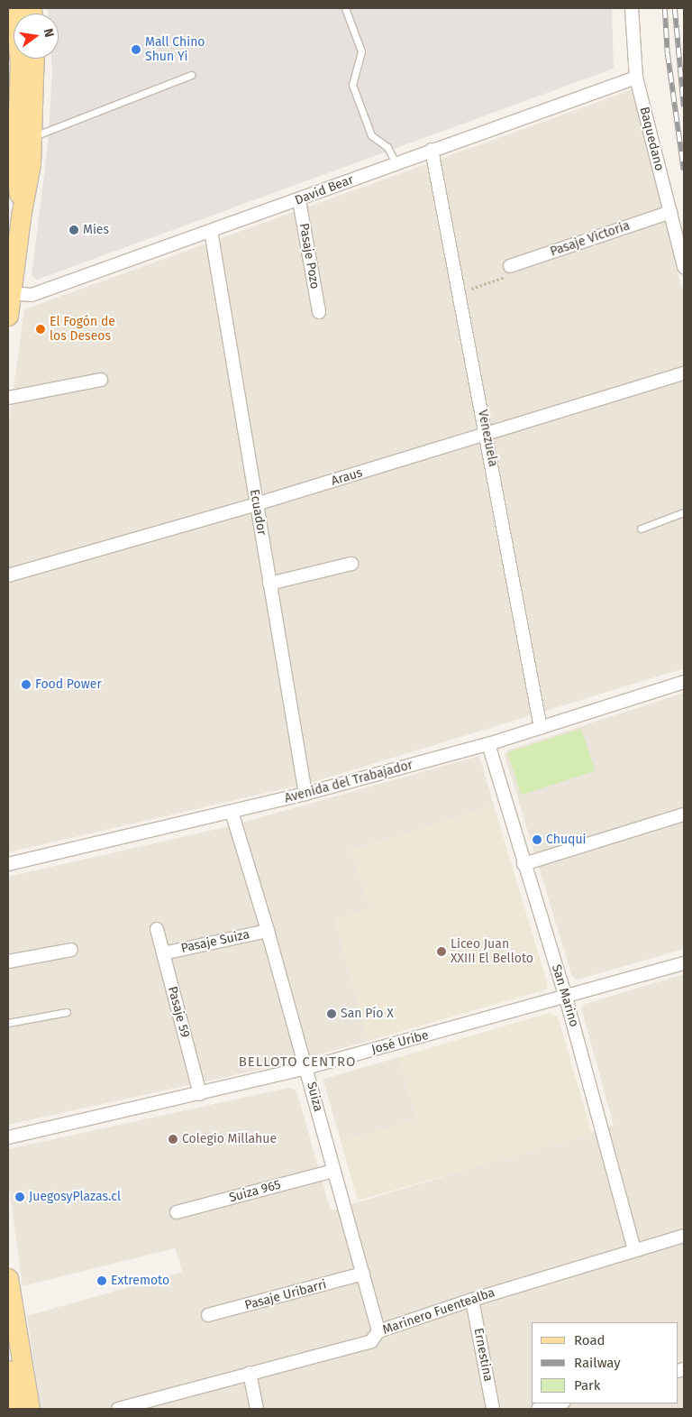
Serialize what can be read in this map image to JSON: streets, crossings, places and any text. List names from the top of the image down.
{
  "streets": {
    "street": [
      "Baquedano",
      "David Bear",
      "Pasaje Victoria",
      "Pasaje Pozo",
      "Venezuela",
      "Araus",
      "Ecuador",
      "Avenida del Trabajador",
      "Pasaje Suiza",
      "San Marino",
      "Pasaje 59",
      "José Uribe",
      "Suiza",
      "Suiza 965",
      "Pasaje Uribarri",
      "Marinero Fuentealba",
      "Ernestina"
    ]
  },
  "crossings": [
    ["Baquedano", "David Bear"],
    ["Baquedano", "Pasaje Victoria"],
    ["David Bear", "Pasaje Pozo"],
    ["David Bear", "Venezuela"],
    ["David Bear", "Ecuador"],
    ["Venezuela", "Araus"],
    ["Venezuela", "Avenida del Trabajador"],
    ["Araus", "Ecuador"],
    ["Ecuador", "Avenida del Trabajador"],
    ["Avenida del Trabajador", "San Marino"],
    ["Avenida del Trabajador", "Suiza"],
    ["Pasaje Suiza", "Pasaje 59"],
    ["Pasaje Suiza", "Suiza"],
    ["San Marino", "José Uribe"],
    ["San Marino", "Marinero Fuentealba"],
    ["Pasaje 59", "José Uribe"],
    ["José Uribe", "Suiza"],
    ["Suiza", "Suiza 965"],
    ["Suiza", "Pasaje Uribarri"],
    ["Suiza", "Marinero Fuentealba"],
    ["Marinero Fuentealba", "Ernestina"]
  ],
  "districts": ["BELLOTO CENTRO"],
  "places": [
    "Mall Chino Shun Yi",
    "Mies",
    "El Fogón de los Deseos",
    "Food Power",
    "Chuqui",
    "Liceo Juan XXIII El Belloto",
    "San Pío X",
    "Colegio Millahue",
    "JuegosyPlazas.cl",
    "Extremoto"
  ],
  "legend": ["Road", "Railway", "Park"],
  "north": "right"
}
